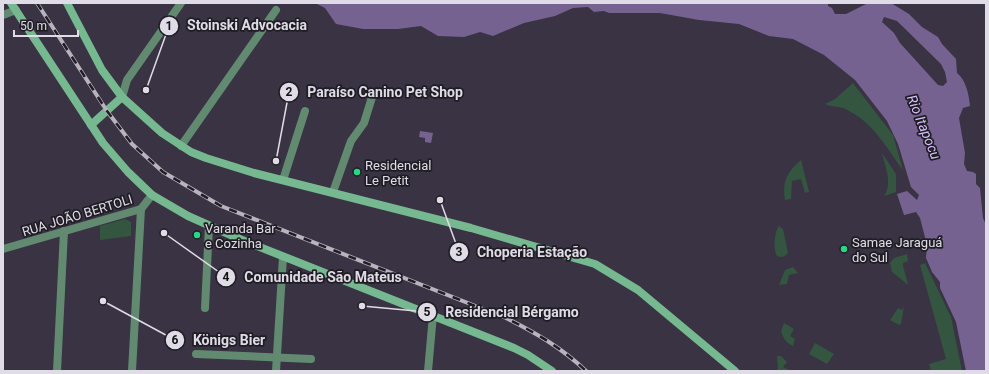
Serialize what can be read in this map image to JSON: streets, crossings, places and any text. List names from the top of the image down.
{
  "streets": {
    "street": ["RUA JOÃO BERTOLI"]
  },
  "water": ["Rio Itapocu"],
  "places": [
    "Stoinski Advocacia",
    "Paraíso Canino Pet Shop",
    "Residencial Le Petit",
    "Choperia Estação",
    "Comunidade São Mateus",
    "Varanda Bar e Cozinha",
    "Samae Jaraguá do Sul",
    "Königs Bier",
    "Residencial Bérgamo"
  ],
  "scale_bar": "50 m"
}
